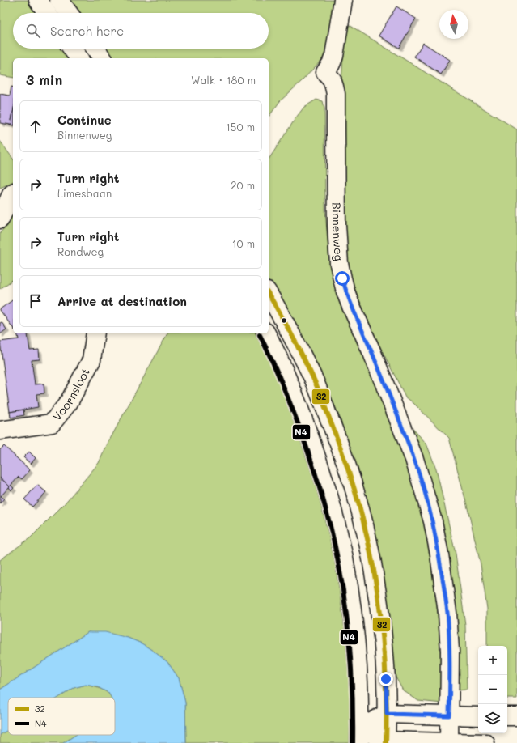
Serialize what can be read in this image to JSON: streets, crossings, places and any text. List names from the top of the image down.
{
  "streets": {
    "main road": ["Binnenweg", "Voornsloot"]
  },
  "lines": ["transit line 32", "transit line N4"],
  "legend": ["32", "N4"],
  "north": "top",
  "page": {
    "search": "Search here",
    "heading": ["3 min", "Walk · 180 m"],
    "list": [
      ["Continue", "Binnenweg", "150 m"],
      ["Turn right", "Limesbaan", "20 m"],
      ["Turn right", "Rondweg", "10 m"],
      "Arrive at destination"
    ],
    "map_buttons": ["+", "−"]
  }
}
